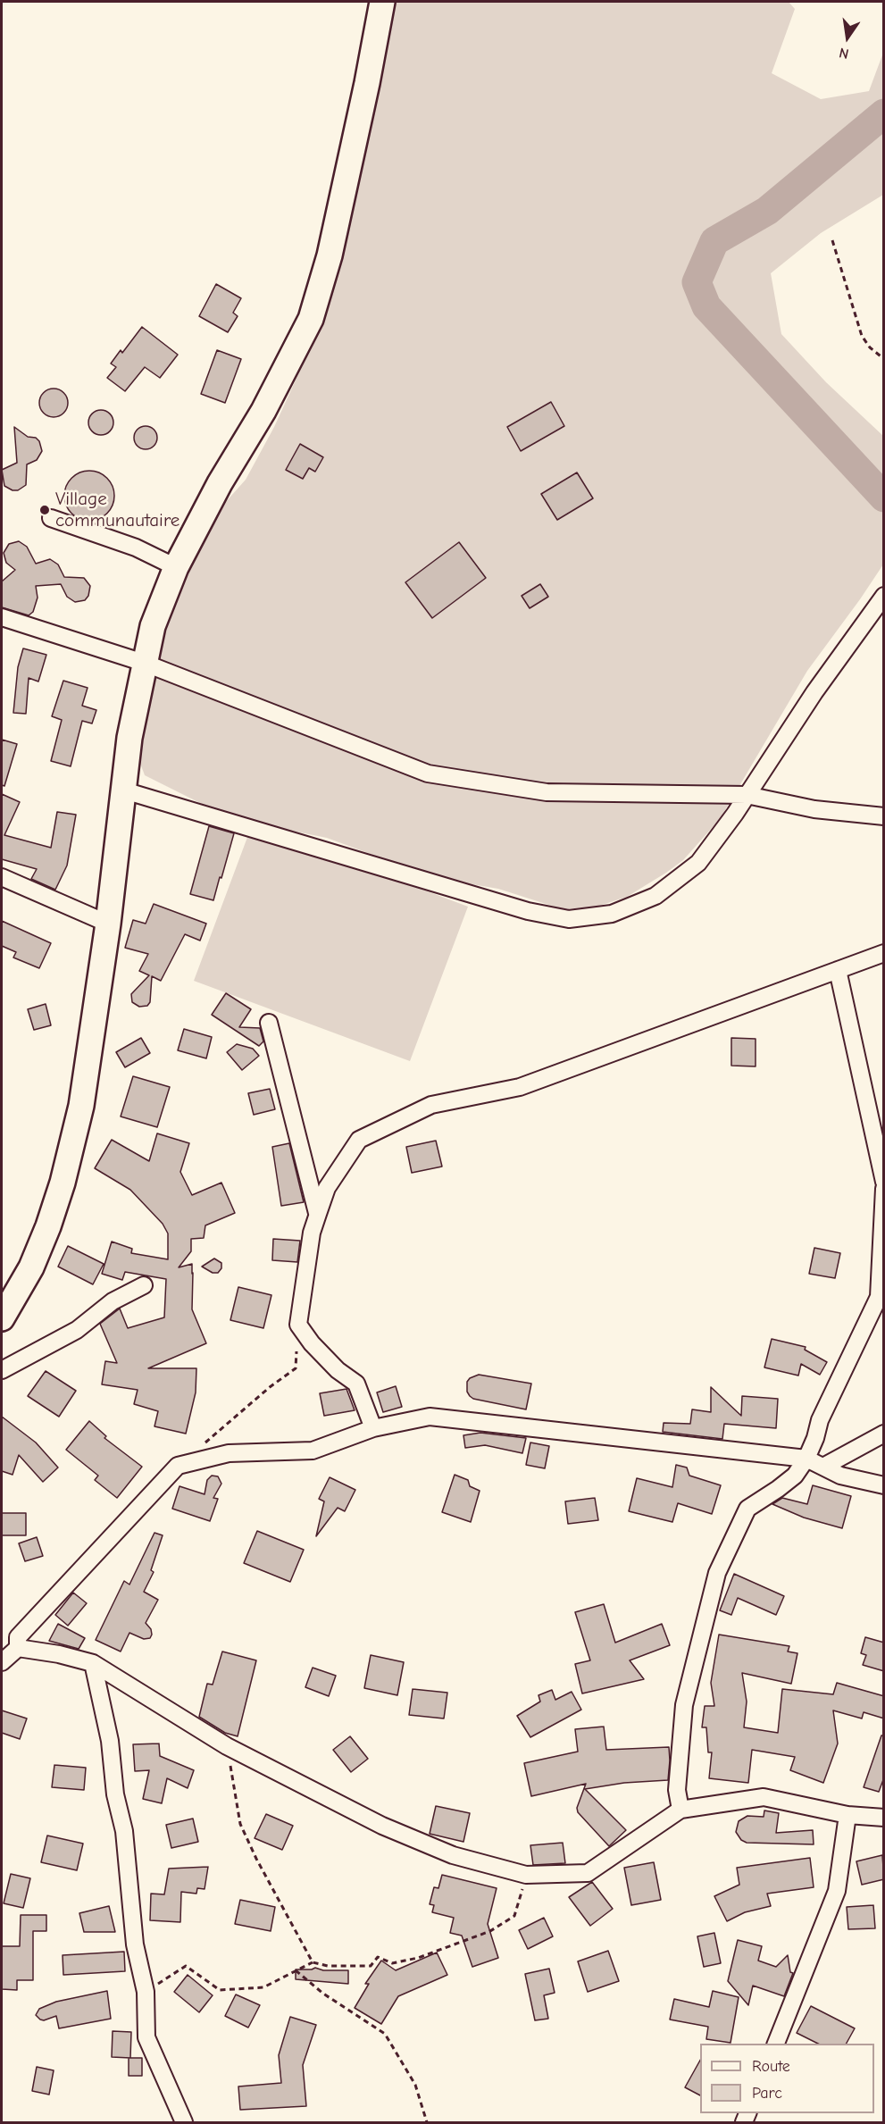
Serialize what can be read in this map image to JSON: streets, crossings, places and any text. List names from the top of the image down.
{
  "places": ["Village communautaire"],
  "legend": ["Route", "Parc"],
  "north": "bottom"
}
